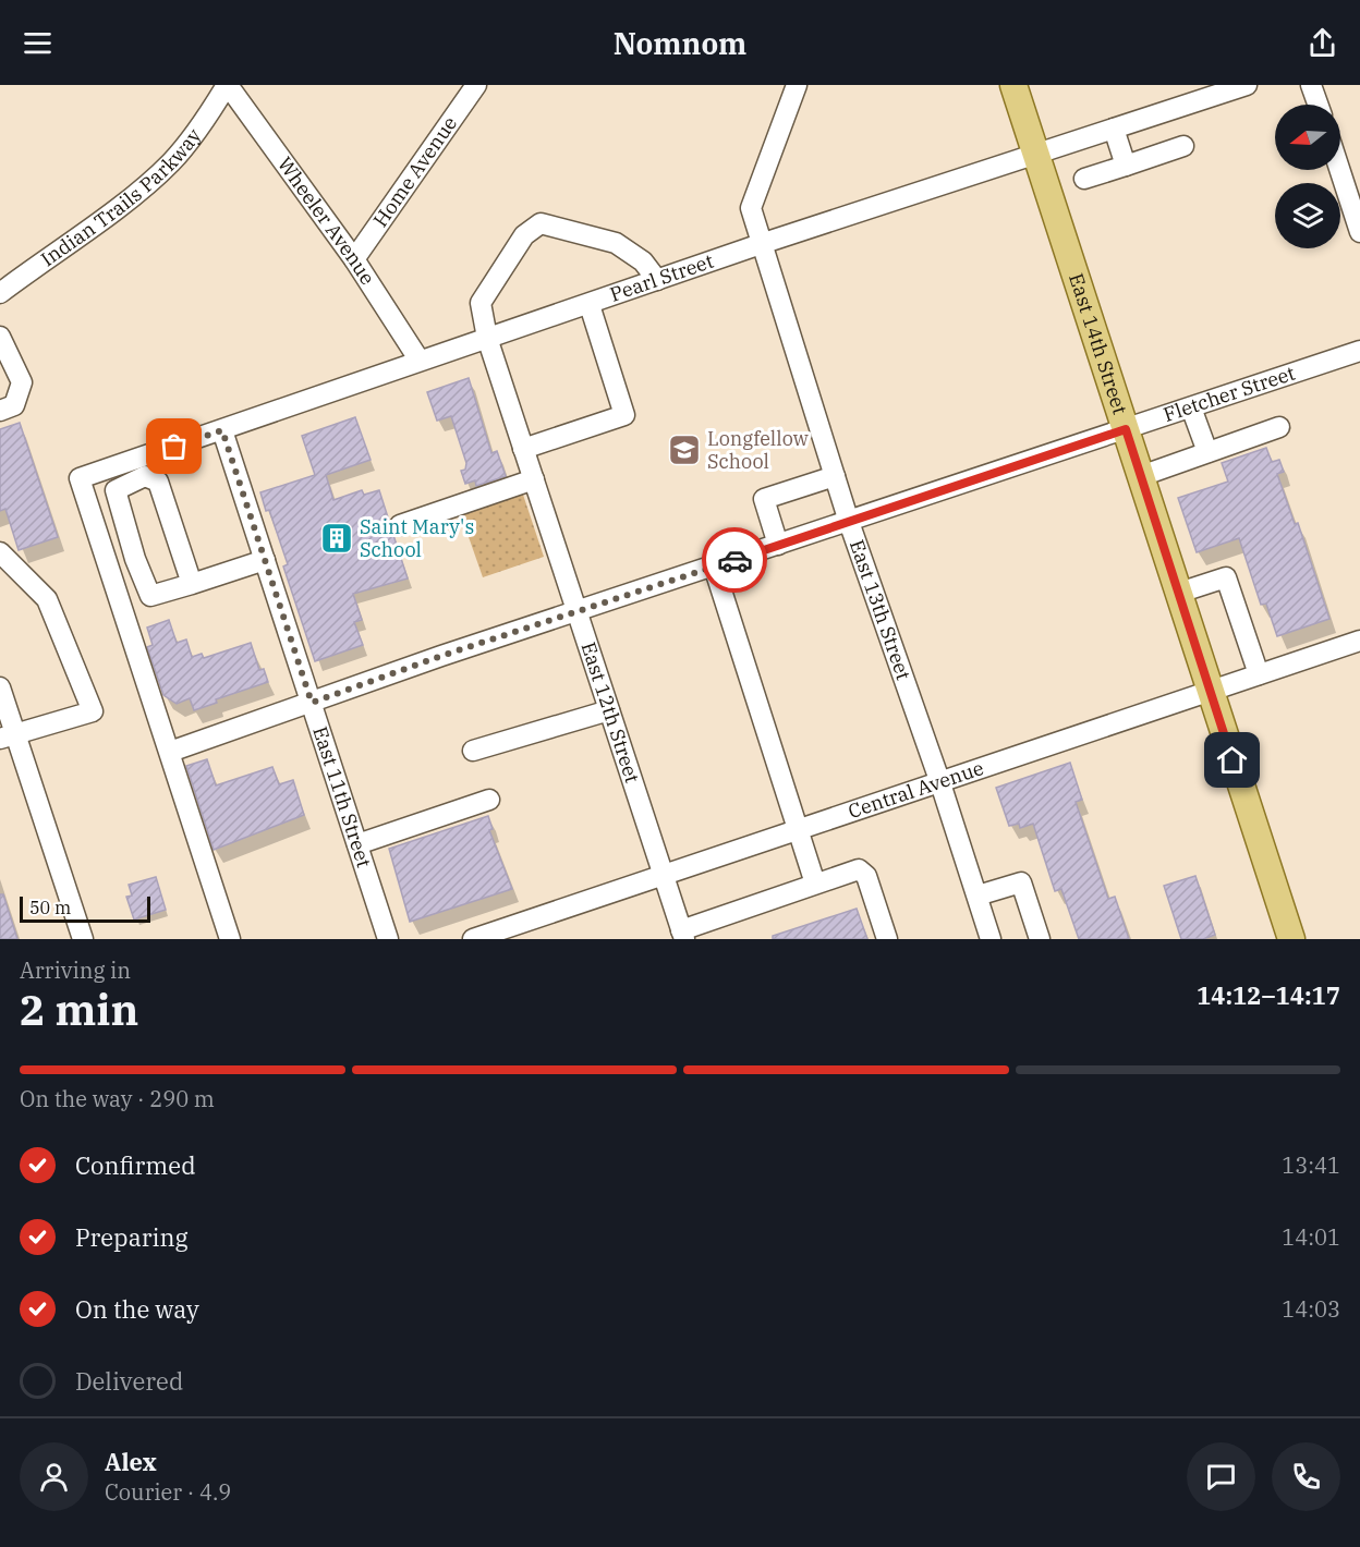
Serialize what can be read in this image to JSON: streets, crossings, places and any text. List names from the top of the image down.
{
  "streets": {
    "main road": ["East 14th Street"],
    "street": [
      "Home Avenue",
      "Indian Trails Parkway",
      "Wheeler Avenue",
      "Pearl Street",
      "Fletcher Street",
      "East 13th Street",
      "East 12th Street",
      "Central Avenue",
      "East 11th Street"
    ]
  },
  "crossings": [
    ["Home Avenue", "Wheeler Avenue"],
    ["Indian Trails Parkway", "Wheeler Avenue"],
    ["Wheeler Avenue", "Pearl Street"],
    ["Pearl Street", "East 14th Street"],
    ["Pearl Street", "Fletcher Street"],
    ["Pearl Street", "East 13th Street"],
    ["Pearl Street", "East 12th Street"],
    ["Pearl Street", "East 11th Street"],
    ["East 14th Street", "Fletcher Street"],
    ["East 14th Street", "Central Avenue"],
    ["Fletcher Street", "East 13th Street"],
    ["Fletcher Street", "East 12th Street"],
    ["Fletcher Street", "East 11th Street"],
    ["East 13th Street", "Central Avenue"],
    ["East 12th Street", "Central Avenue"]
  ],
  "places": {
    "school or university": ["Longfellow School"],
    "building": ["Saint Mary's School"]
  },
  "scale_bar": "50 m",
  "north": "left",
  "page": {
    "header": "Nomnom",
    "scale": "50 m",
    "heading": ["2 min", "Arriving in", "14:12–14:17"],
    "panel": ["Alex", "Courier · 4.9"],
    "bar": "On the way · 290 m",
    "list": [
      ["Confirmed", "13:41"],
      ["Preparing", "14:01"],
      ["On the way", "14:03"],
      "Delivered"
    ]
  }
}
